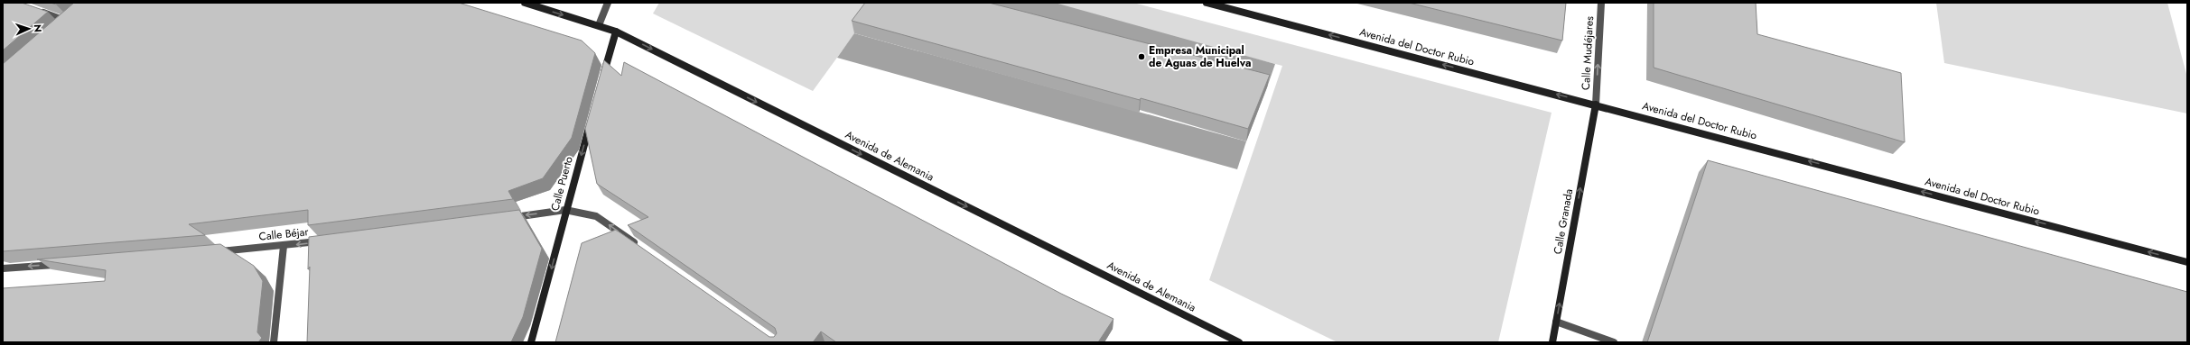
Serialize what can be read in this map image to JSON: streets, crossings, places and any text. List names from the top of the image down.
{
  "streets": {
    "main road": [
      "Avenida del Doctor Rubio",
      "Avenida de Alemania",
      "Calle Puerto",
      "Calle Granada"
    ],
    "street": ["Calle Mudéjares", "Calle Béjar"]
  },
  "crossings": [
    ["Avenida del Doctor Rubio", "Calle Mudéjares"],
    ["Avenida del Doctor Rubio", "Calle Granada"],
    ["Calle Mudéjares", "Calle Granada"]
  ],
  "one_way": [
    "Avenida del Doctor Rubio",
    "Calle Mudéjares",
    "Avenida de Alemania",
    "Calle Puerto",
    "Calle Granada",
    "Calle Béjar"
  ],
  "places": ["Empresa Municipal de Aguas de Huelva"],
  "north": "right"
}
